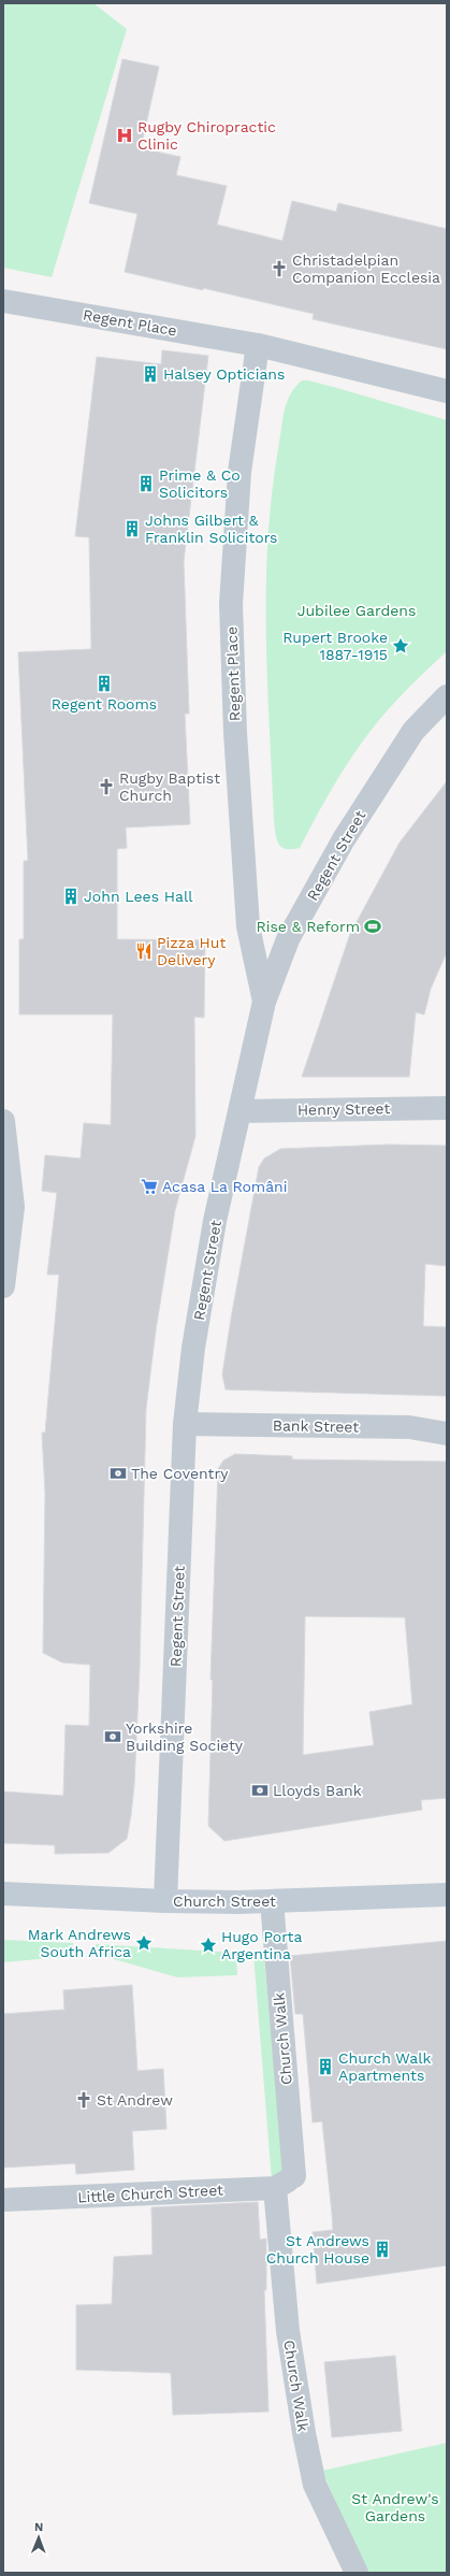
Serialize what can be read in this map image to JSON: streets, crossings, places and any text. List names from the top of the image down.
{
  "streets": {
    "main road": ["Church Street"],
    "street": [
      "Regent Place",
      "Regent Street",
      "Henry Street",
      "Bank Street",
      "Church Walk",
      "Little Church Street"
    ]
  },
  "crossings": [
    ["Regent Place", "Regent Street"],
    ["Regent Street", "Henry Street"],
    ["Regent Street", "Bank Street"],
    ["Regent Street", "Church Street"],
    ["Church Street", "Church Walk"],
    ["Church Walk", "Little Church Street"]
  ],
  "parks": ["Jubilee Gardens", "St Andrew's Gardens"],
  "places": {
    "hospital": ["Rugby Chiropractic Clinic"],
    "church": ["Christadelpian Companion Ecclesia", "Rugby Baptist Church", "St Andrew"],
    "building": [
      "Halsey Opticians",
      "Prime & Co Solicitors",
      "Johns Gilbert & Franklin Solicitors",
      "Regent Rooms",
      "John Lees Hall",
      "Church Walk Apartments",
      "St Andrews Church House"
    ],
    "place": ["Rupert Brooke 1887-1915", "Mark Andrews South Africa", "Hugo Porta Argentina"],
    "sports": ["Rise & Reform"],
    "restaurant": ["Pizza Hut Delivery"],
    "supermarket": ["Acasa La Români"],
    "bank": ["The Coventry", "Yorkshire Building Society", "Lloyds Bank"]
  },
  "north": "top"
}
